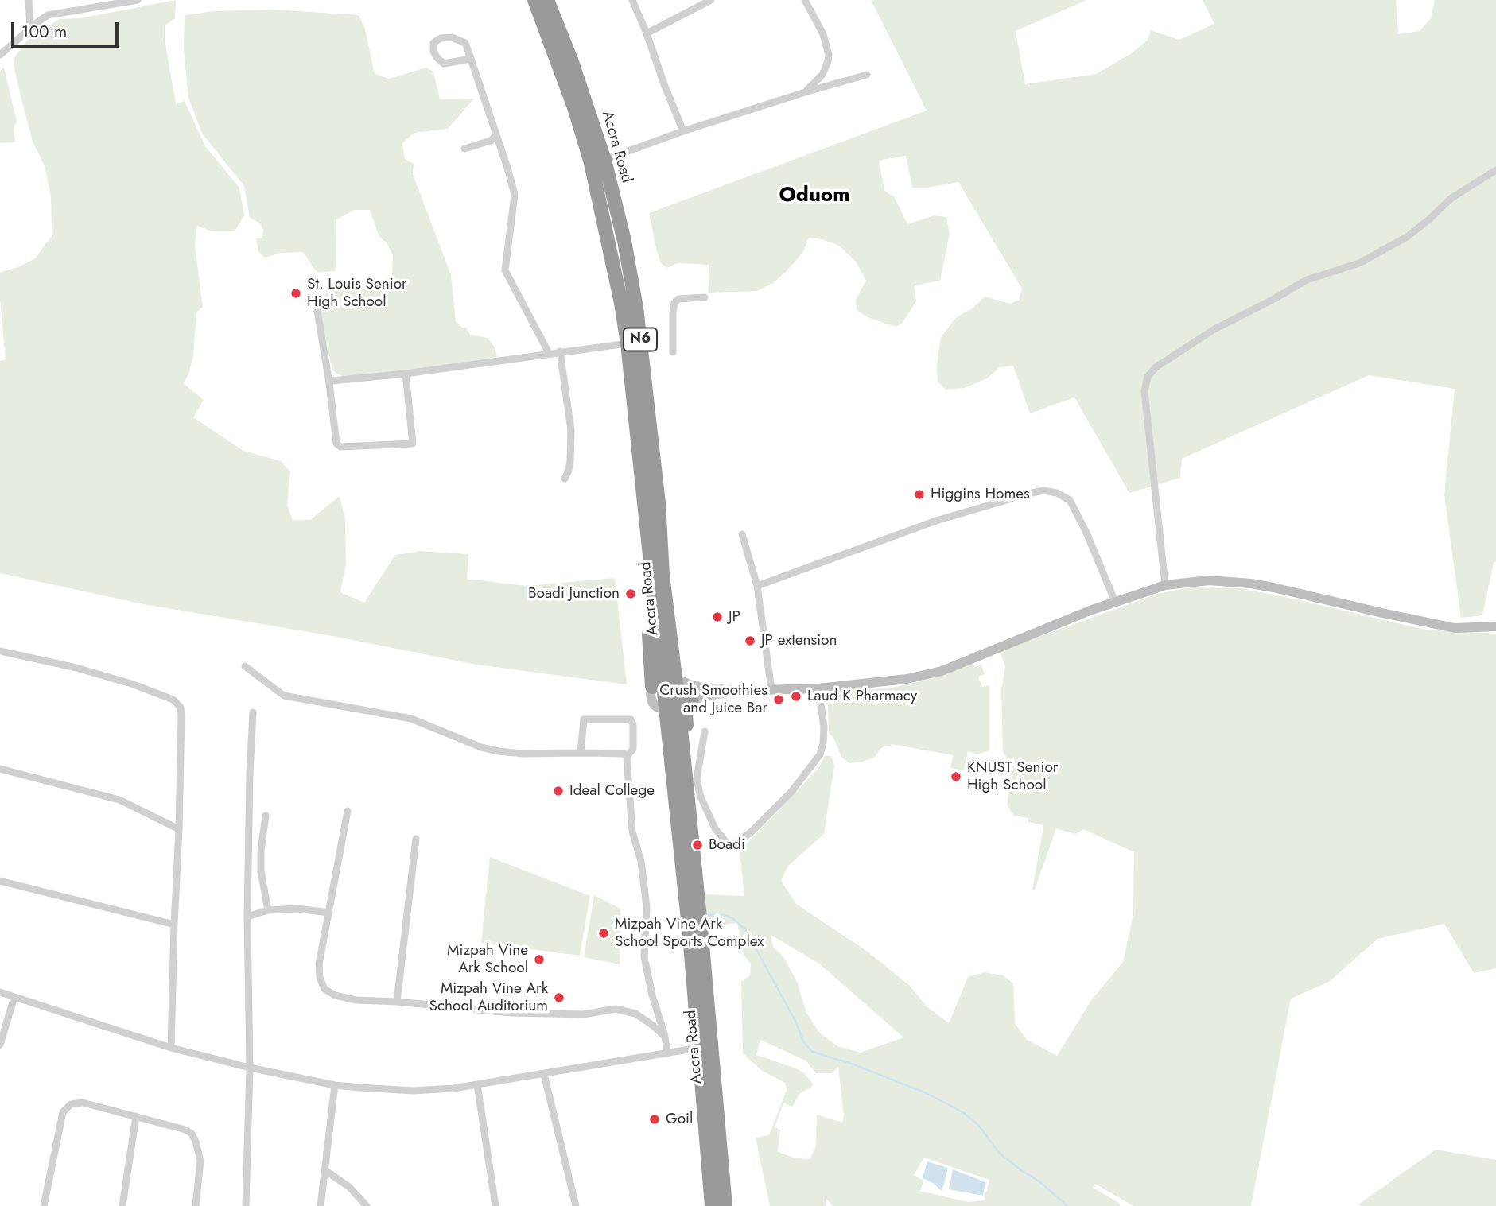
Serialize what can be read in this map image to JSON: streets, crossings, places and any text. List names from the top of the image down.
{
  "streets": {
    "highway": ["Accra Road", "N6"]
  },
  "districts": ["Oduom"],
  "places": [
    "St. Louis Senior High School",
    "Higgins Homes",
    "Boadi Junction",
    "JP",
    "JP extension",
    "Laud K Pharmacy",
    "Crush Smoothies and Juice Bar",
    "KNUST Senior High School",
    "Ideal College",
    "Boadi",
    "Mizpah Vine Ark School Sports Complex",
    "Mizpah Vine Ark School",
    "Mizpah Vine Ark School Auditorium",
    "Goil"
  ],
  "scale_bar": "100 m"
}
